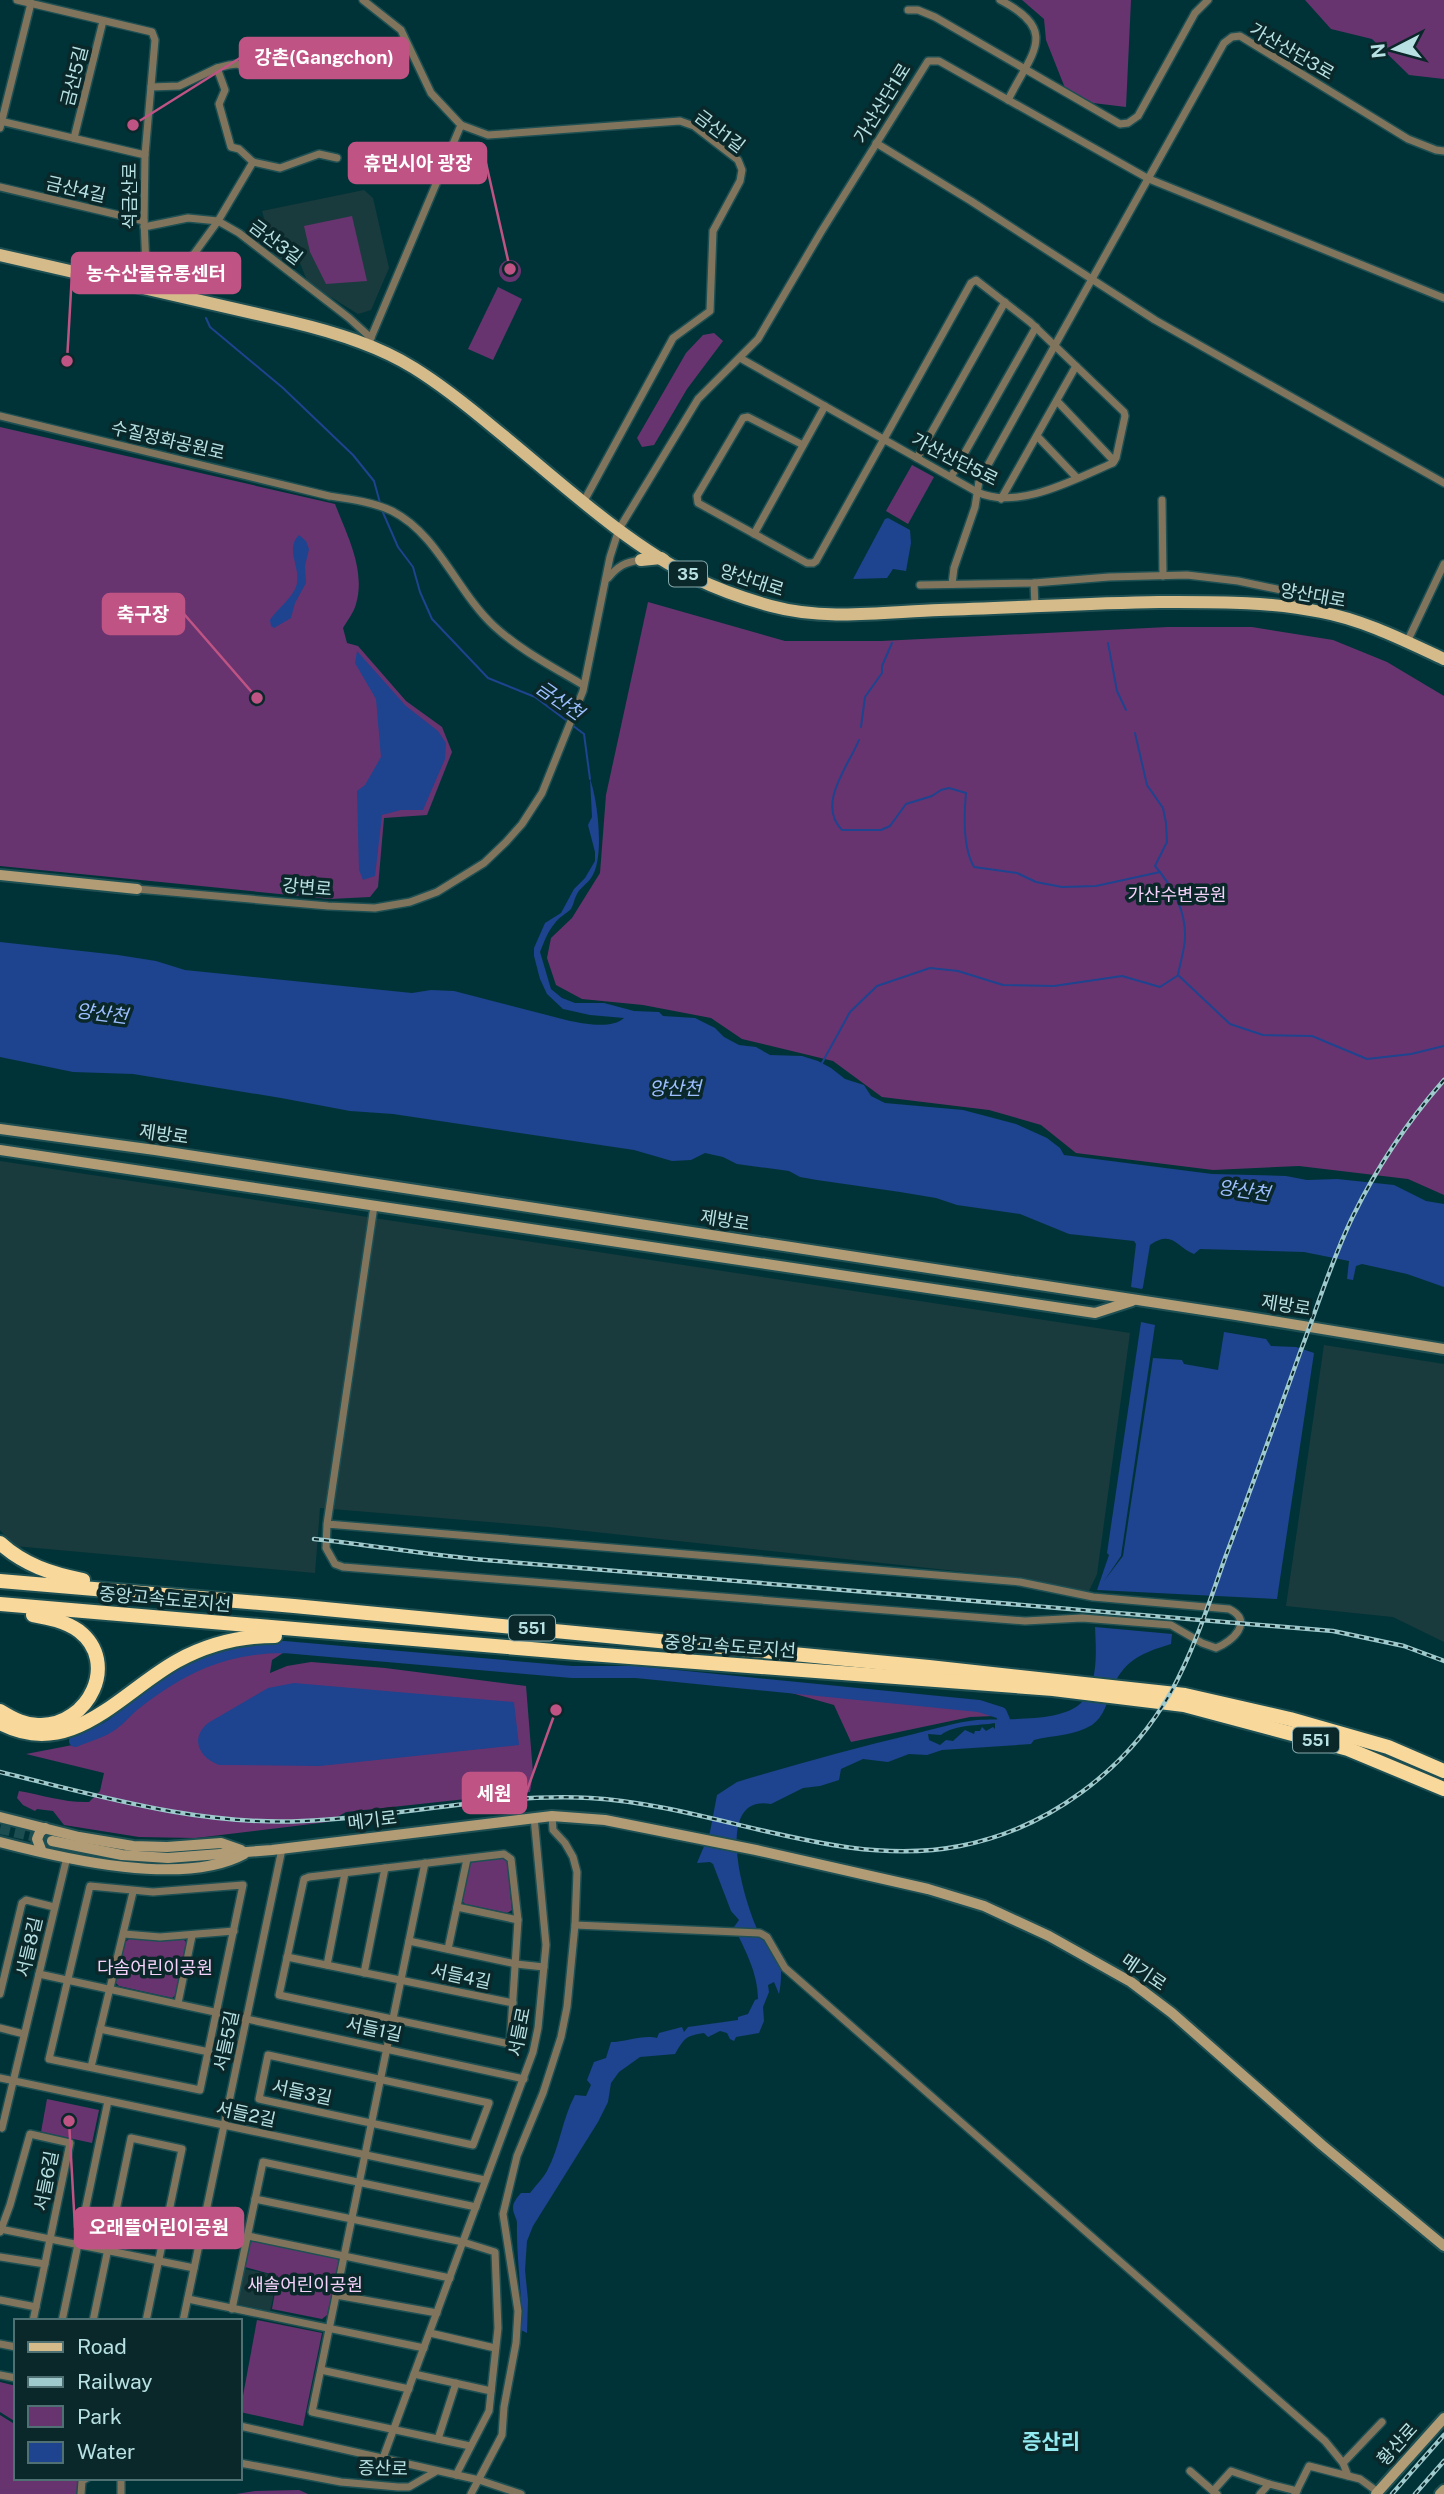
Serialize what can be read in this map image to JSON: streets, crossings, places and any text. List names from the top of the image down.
{
  "streets": {
    "highway": ["중앙고속도로지선", "551"],
    "main road": ["35", "양산대로"],
    "street": [
      "가산산단3로",
      "금산5길",
      "가산산단1로",
      "금산1길",
      "금산4길",
      "석금산로",
      "금산3길",
      "수질정화공원로",
      "가산산단5로",
      "강변로",
      "제방로",
      "메기로",
      "서들8길",
      "서들4길",
      "서들1길",
      "서들로",
      "서들5길",
      "서들3길",
      "서들2길",
      "서들6길",
      "황산로",
      "증산로"
    ]
  },
  "crossings": [
    ["가산산단3로", "가산산단1로"],
    ["금산5길", "석금산로"],
    ["가산산단1로", "가산산단5로"],
    ["가산산단1로", "양산대로"],
    ["금산1길", "양산대로"],
    ["금산4길", "석금산로"],
    ["금산4길", "금산3길"],
    ["석금산로", "금산3길"],
    ["석금산로", "양산대로"],
    ["금산3길", "양산대로"],
    ["수질정화공원로", "강변로"],
    ["메기로", "서들로"],
    ["메기로", "서들5길"],
    ["서들8길", "서들1길"],
    ["서들8길", "서들2길"],
    ["서들1길", "서들로"],
    ["서들1길", "서들5길"],
    ["서들로", "서들2길"],
    ["서들5길", "서들2길"],
    ["서들5길", "서들6길"]
  ],
  "districts": ["증산리"],
  "water": ["금산천", "양산천"],
  "parks": ["가산수변공원", "다솜어린이공원", "새솔어린이공원"],
  "places": [
    "강촌(Gangchon)",
    "휴먼시아 광장",
    "농수산물유통센터",
    "축구장",
    "세원",
    "오래뜰어린이공원"
  ],
  "legend": [
    "Road",
    "Railway",
    "Park",
    "Water"
  ],
  "north": "left"
}
